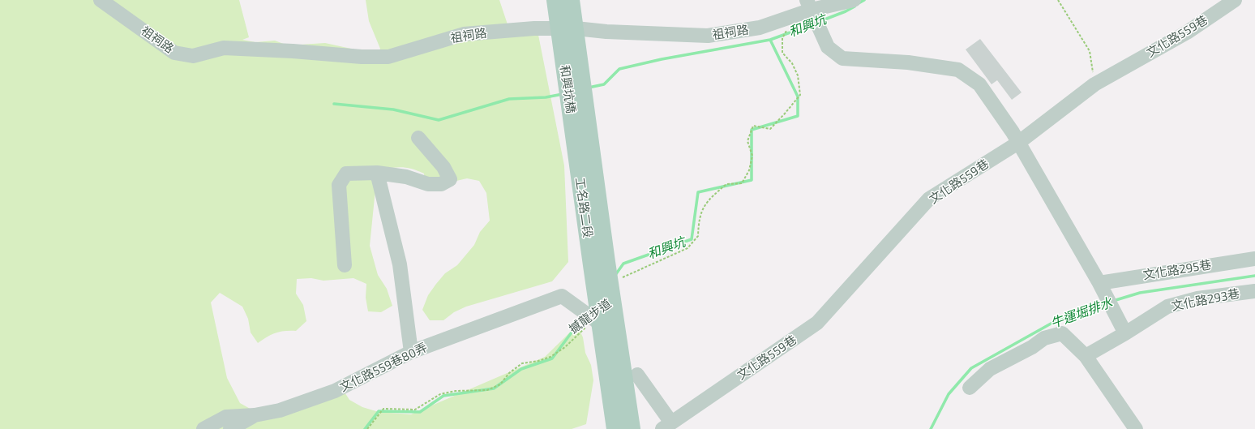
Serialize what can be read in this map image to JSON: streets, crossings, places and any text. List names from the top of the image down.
{
  "streets": {
    "main road": ["和興坑橋", "工名路二段"],
    "lane": [
      "祖祠路",
      "文化路559巷",
      "文化路295巷",
      "文化路293巷",
      "文化路559巷80弄"
    ],
    "path": ["撼龍步道"]
  },
  "crossings": [
    ["祖祠路", "和興坑橋"],
    ["和興坑橋", "工名路二段"],
    ["工名路二段", "撼龍步道"],
    ["工名路二段", "文化路559巷80弄"],
    ["撼龍步道", "文化路559巷80弄"]
  ],
  "water": ["和興坑", "牛運堀排水"]
}
